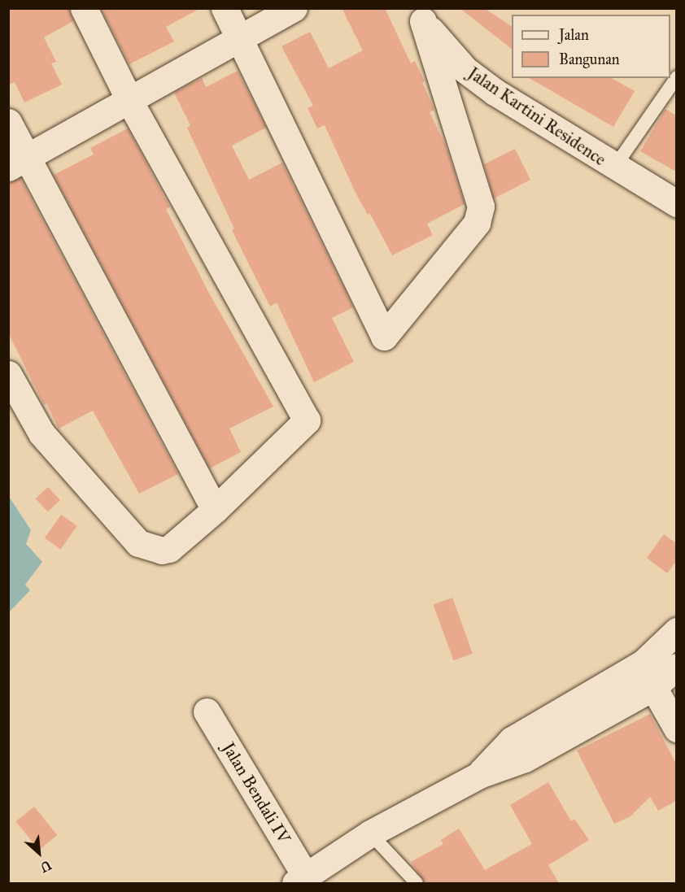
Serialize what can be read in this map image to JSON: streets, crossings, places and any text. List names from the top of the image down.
{
  "streets": {
    "street": ["Jalan Kartini Residence", "Jalan Bendali IV"]
  },
  "legend": ["Jalan", "Bangunan"],
  "north": "bottom right"
}
